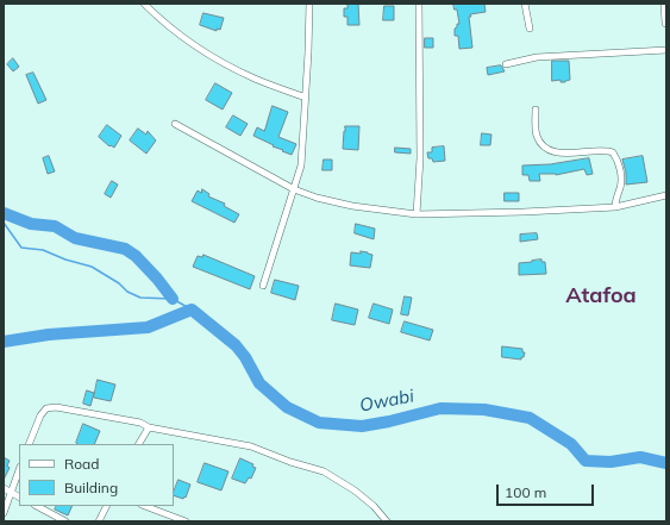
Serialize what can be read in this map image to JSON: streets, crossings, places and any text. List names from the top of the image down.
{
  "districts": ["Atafoa"],
  "water": ["Owabi"],
  "legend": ["Road", "Building"],
  "scale_bar": "100 m"
}
